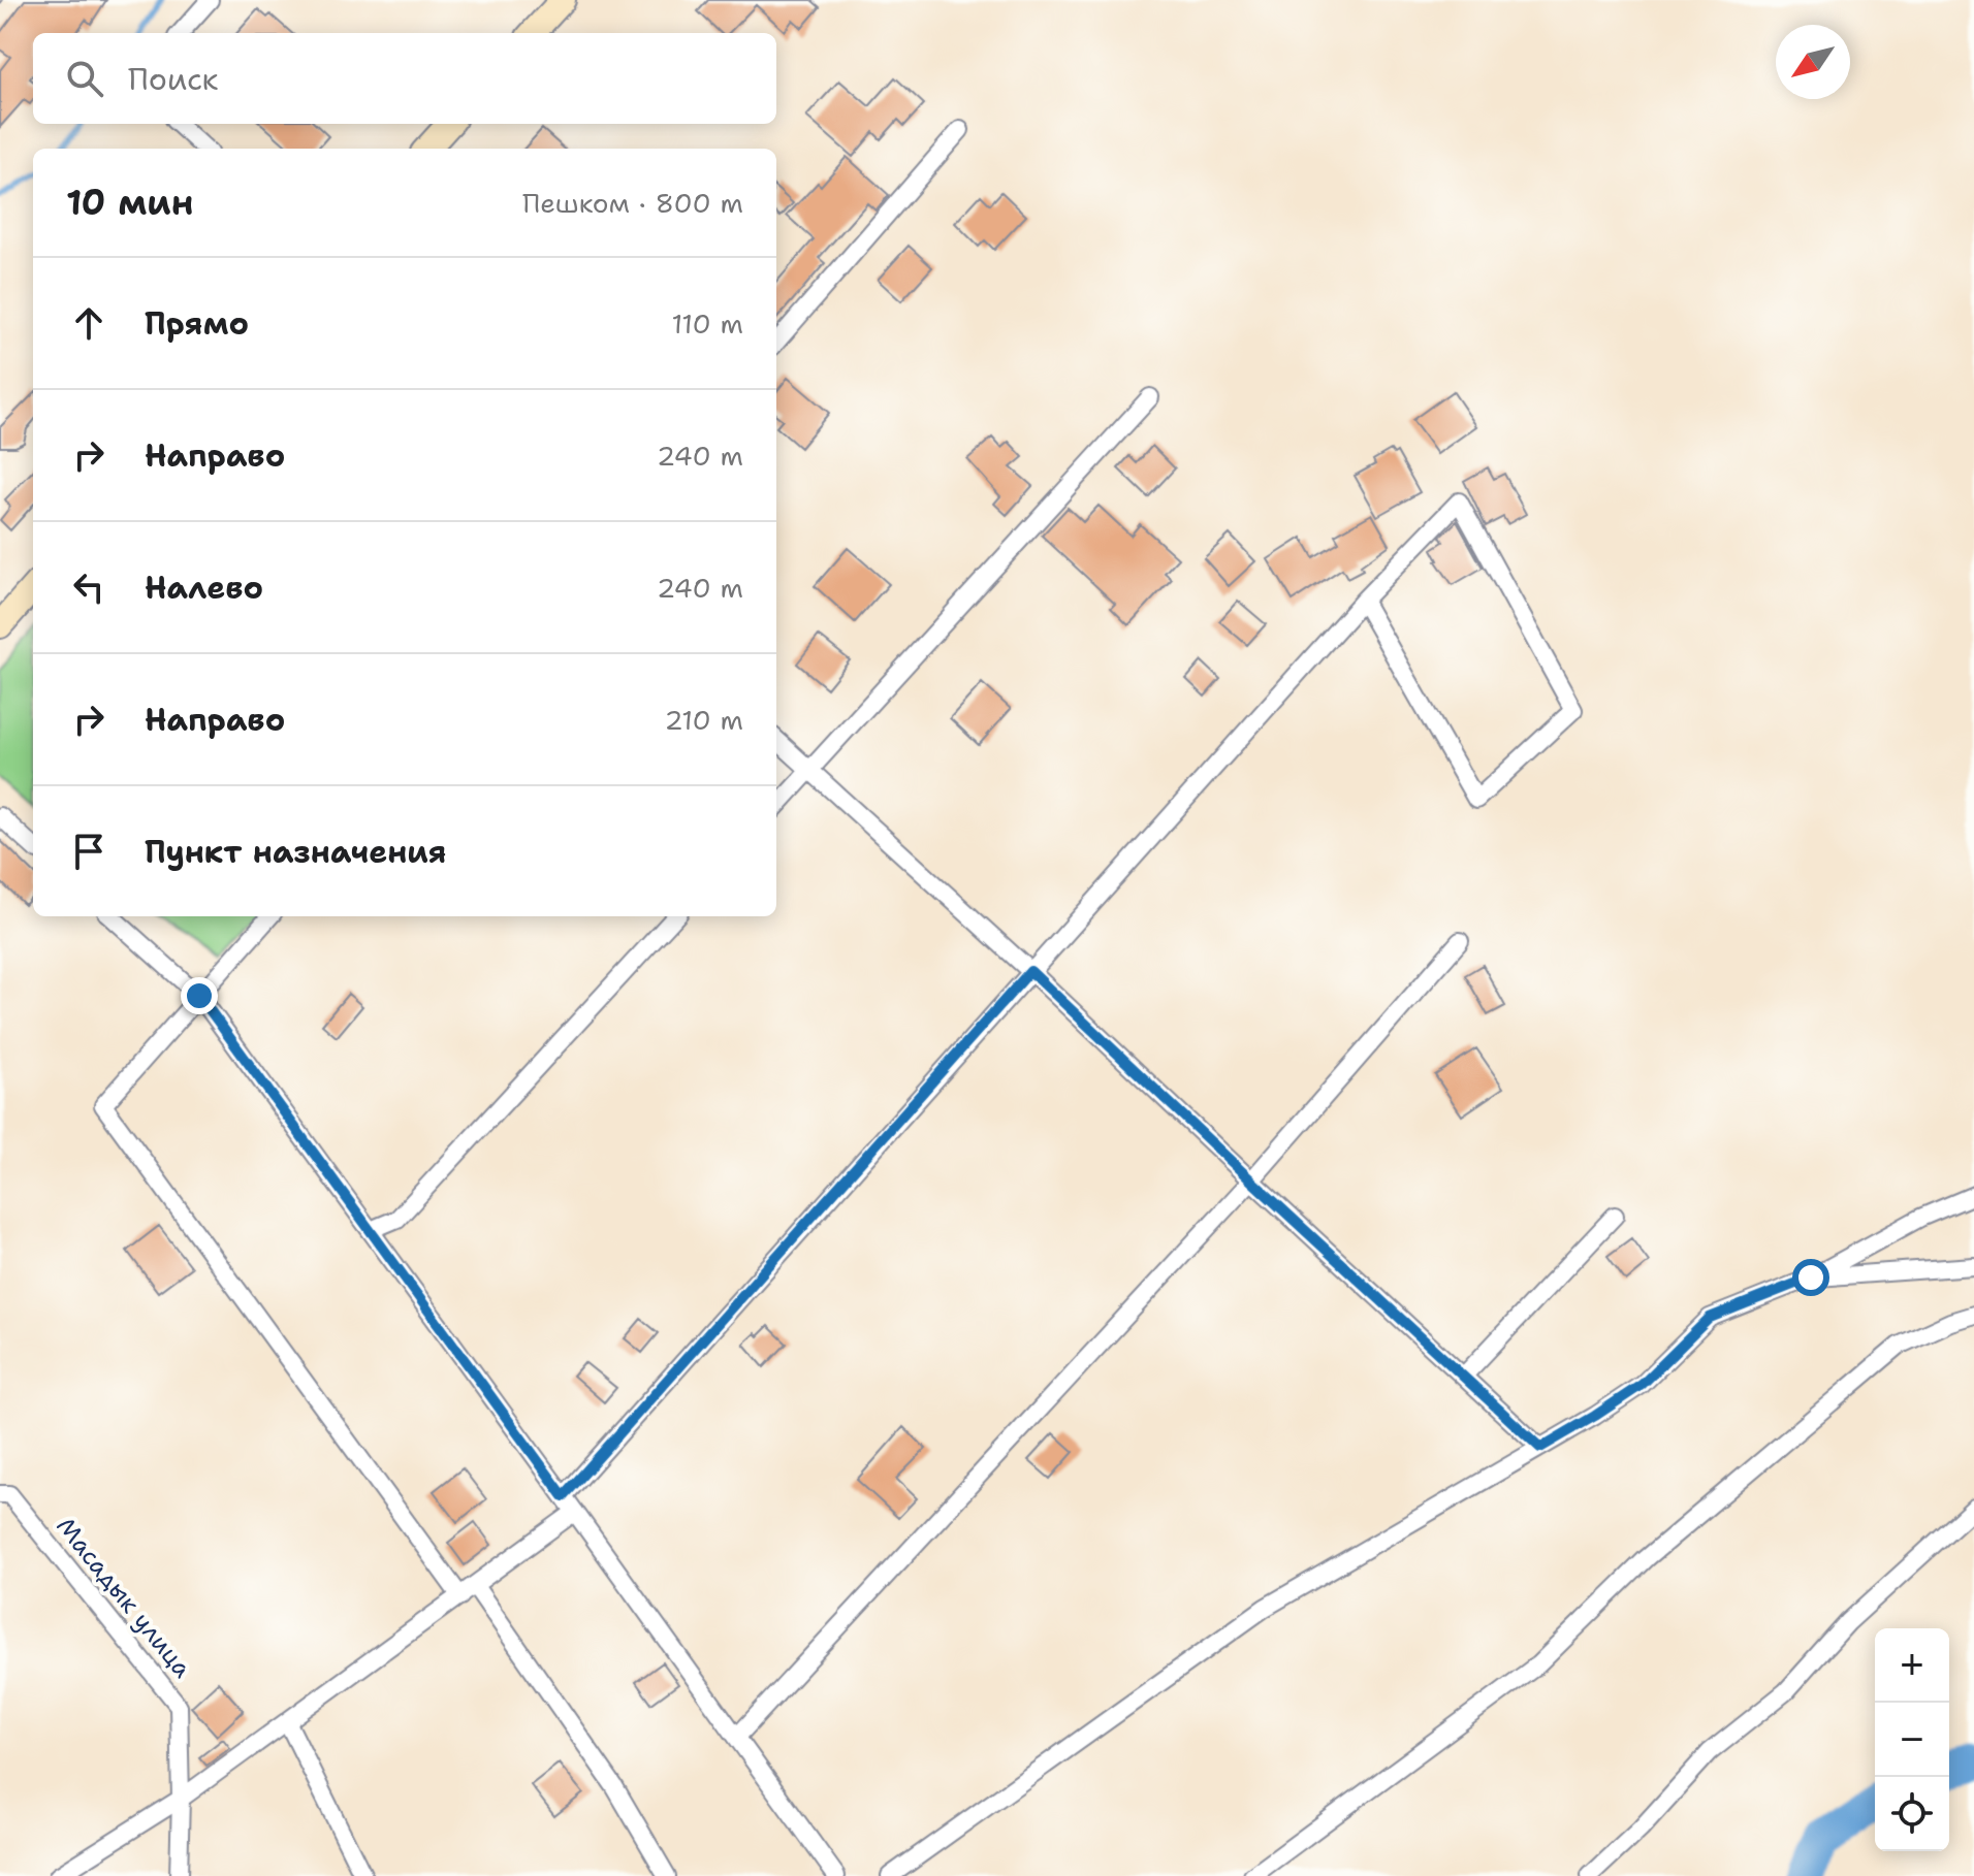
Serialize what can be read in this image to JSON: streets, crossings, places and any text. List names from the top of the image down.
{
  "streets": {
    "street": ["Масадык улица"]
  },
  "north": "bottom left",
  "page": {
    "search": "Поиск",
    "heading": ["10 мин", "Пешком · 800 m"],
    "list": [
      ["Прямо", "110 m"],
      ["Направо", "240 m"],
      ["Налево", "240 m"],
      ["Направо", "210 m"],
      "Пункт назначения"
    ],
    "map_buttons": ["+", "−"]
  }
}
